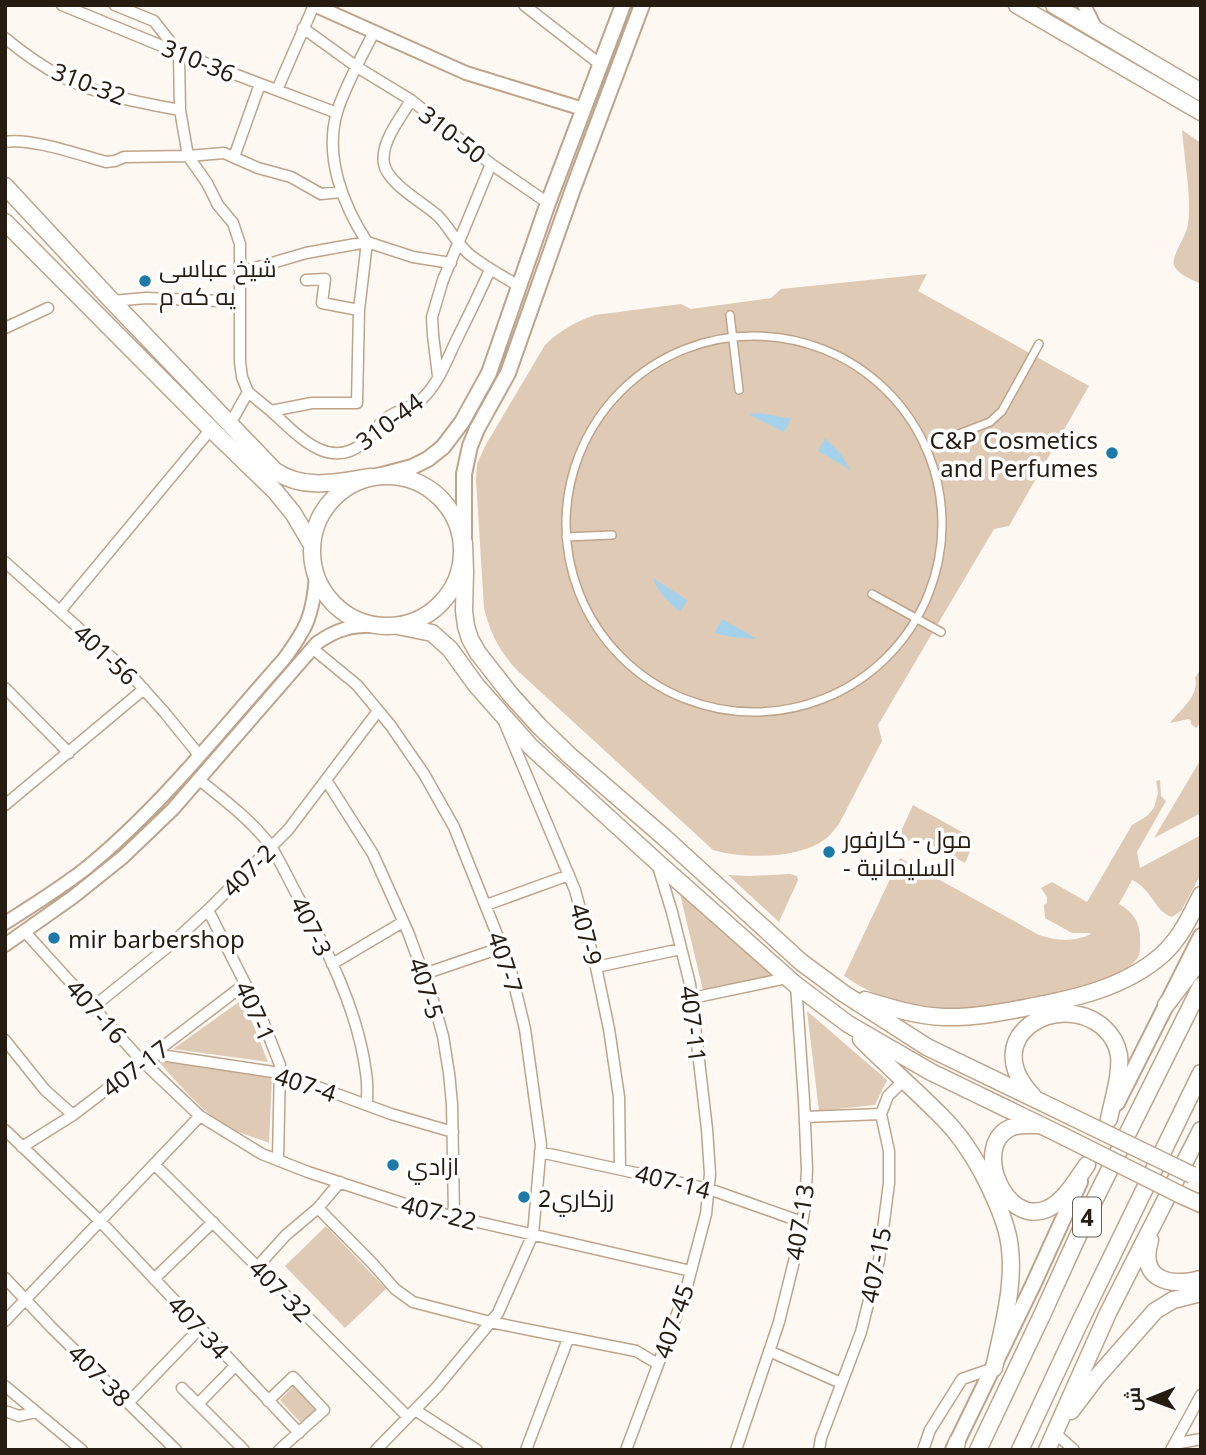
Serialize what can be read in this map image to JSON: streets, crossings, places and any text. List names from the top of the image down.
{
  "streets": {
    "main road": ["4"],
    "street": [
      "310-36",
      "310-32",
      "310-50",
      "310-44",
      "401-56",
      "407-2",
      "407-3",
      "407-9",
      "407-7",
      "407-5",
      "407-16",
      "407-1",
      "407-11",
      "407-17",
      "407-4",
      "407-14",
      "407-22",
      "407-13",
      "407-15",
      "407-32",
      "407-45",
      "407-34",
      "407-38"
    ]
  },
  "crossings": [
    ["407-2", "407-3"],
    ["407-2", "407-7"],
    ["407-2", "407-5"],
    ["407-2", "407-16"],
    ["407-2", "407-1"],
    ["407-3", "407-4"],
    ["407-9", "407-14"],
    ["407-7", "407-14"],
    ["407-7", "407-22"],
    ["407-7", "407-32"],
    ["407-5", "407-4"],
    ["407-5", "407-22"],
    ["407-16", "407-17"],
    ["407-16", "407-22"],
    ["407-1", "407-17"],
    ["407-1", "407-4"],
    ["407-1", "407-22"],
    ["407-11", "407-14"],
    ["407-11", "407-45"],
    ["407-17", "407-4"],
    ["407-17", "407-34"],
    ["407-14", "407-13"],
    ["407-14", "407-45"],
    ["407-22", "407-45"]
  ],
  "places": [
    "شیخ عباسی یه که م",
    "C&P Cosmetics and Perfumes",
    "مول - كارفور - السليمانية",
    "mir barbershop",
    "ازادي",
    "رزكاري2"
  ],
  "north": "left"
}
